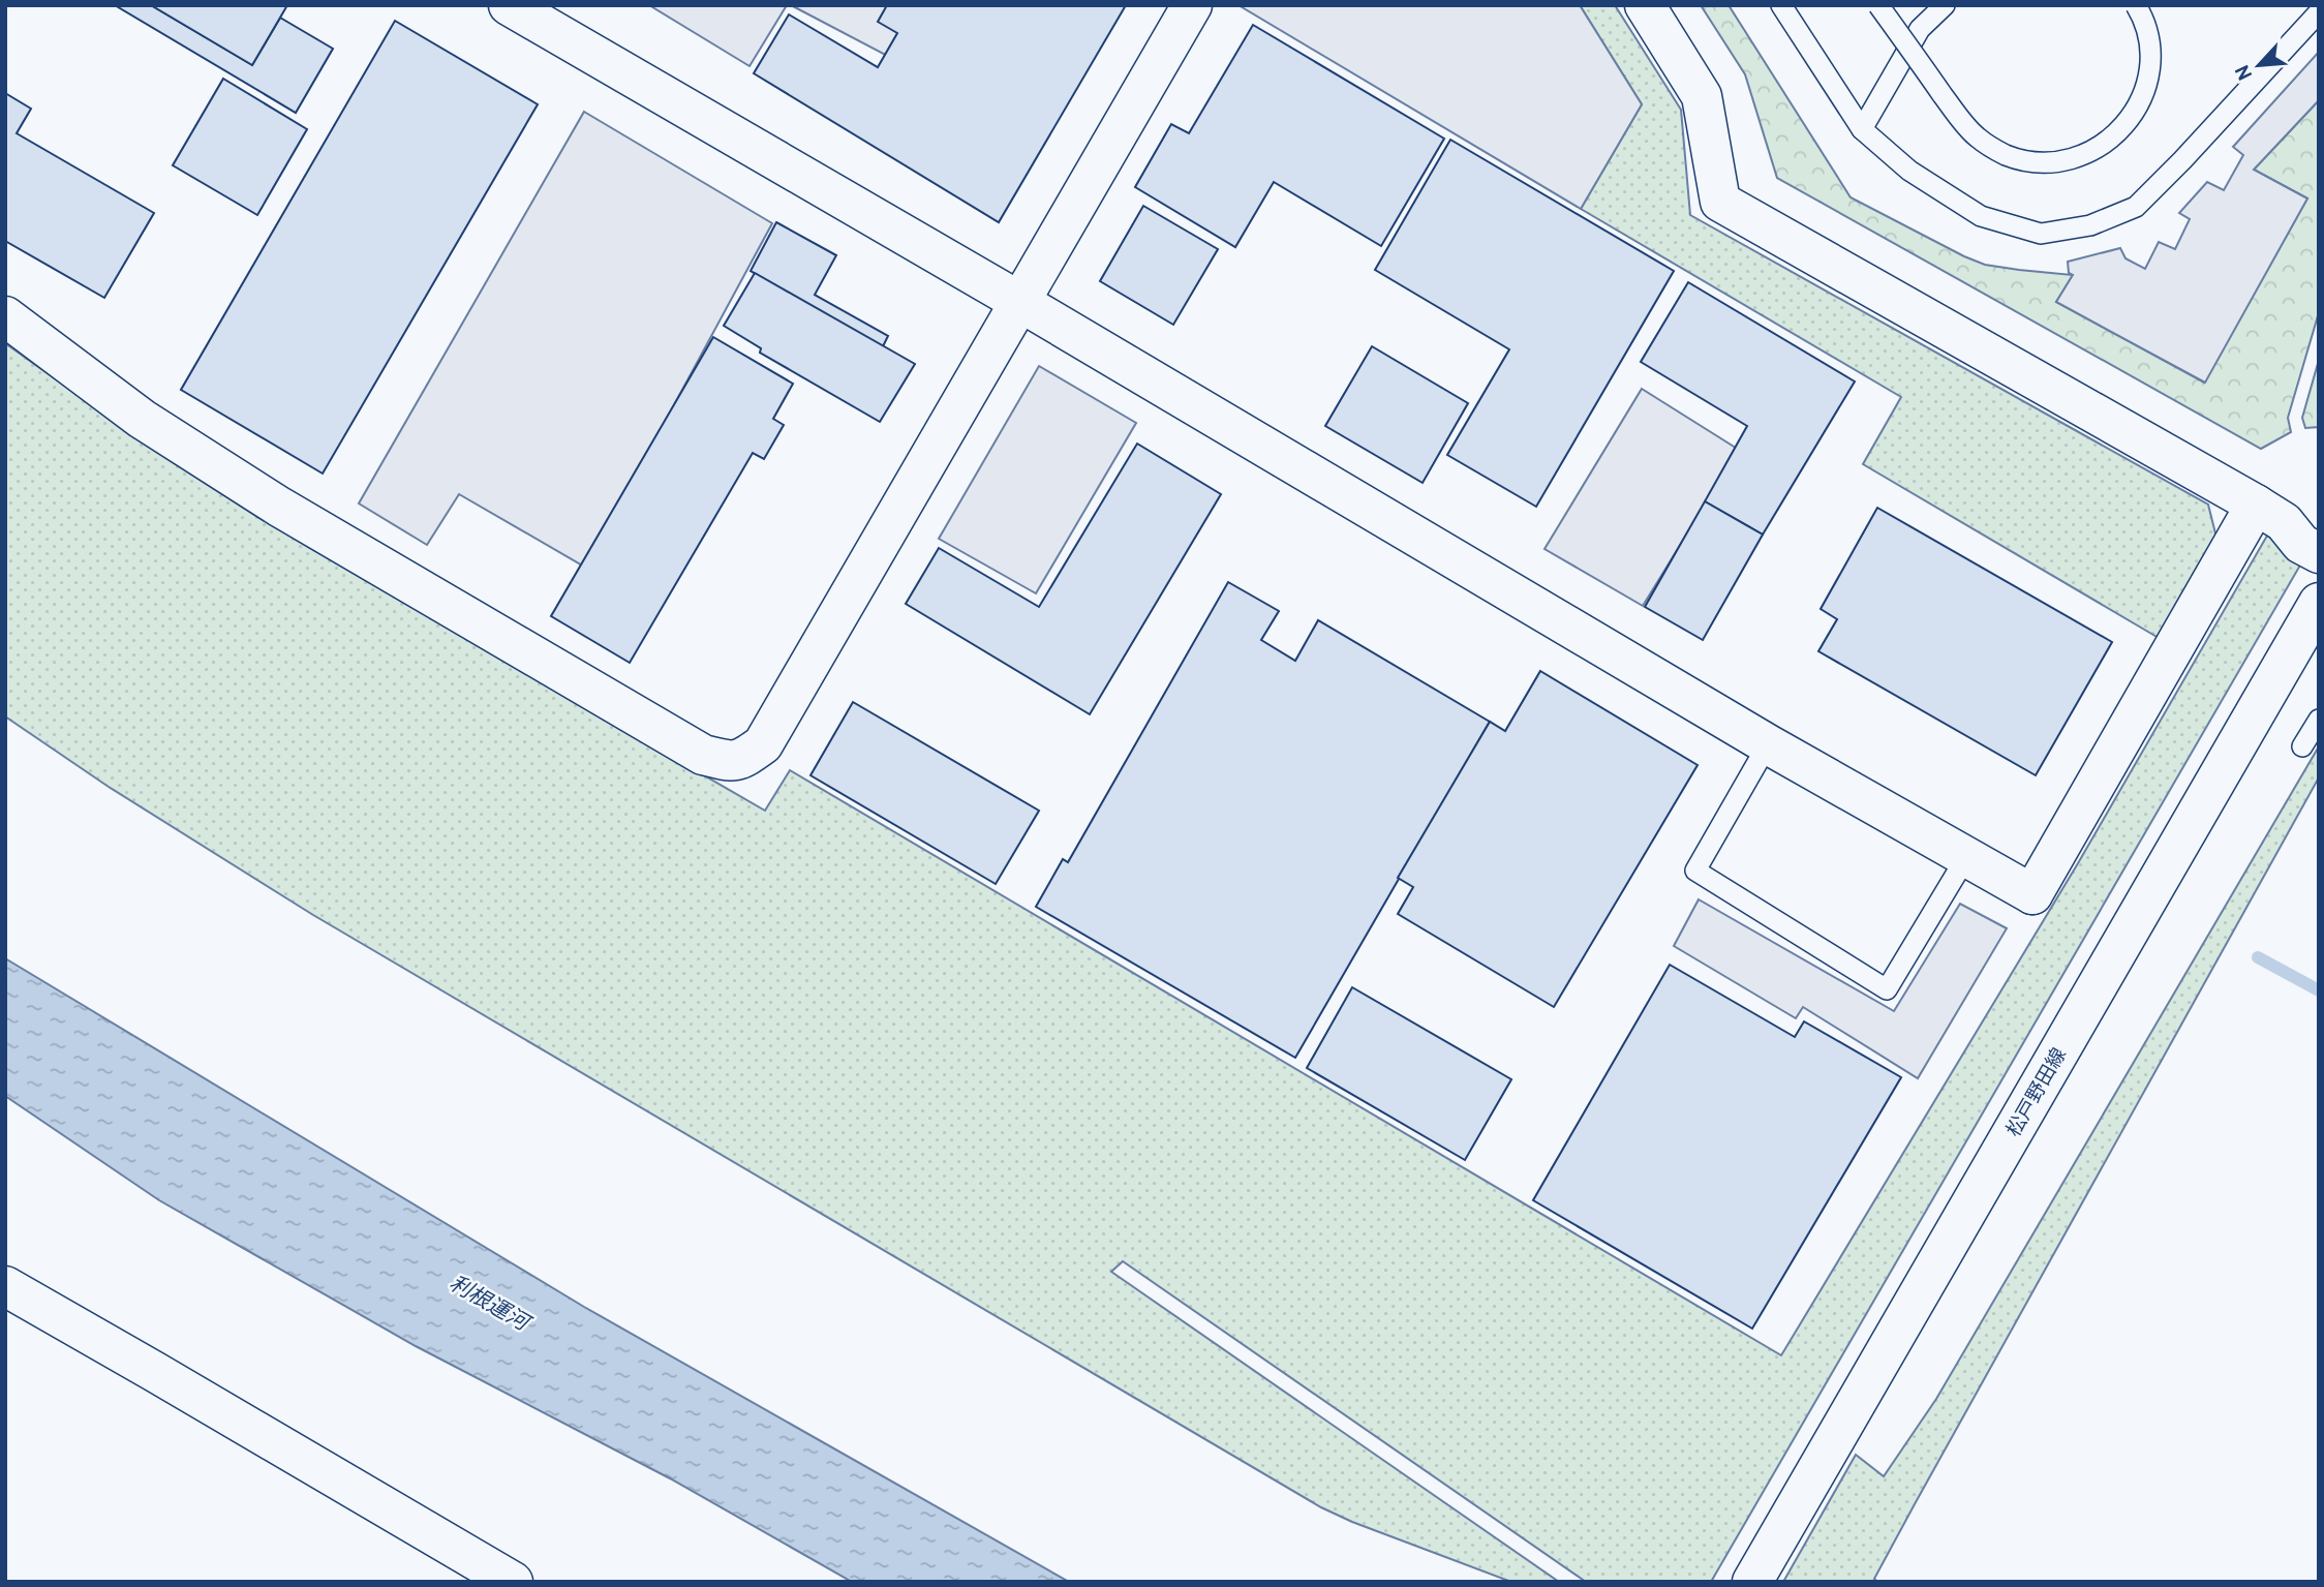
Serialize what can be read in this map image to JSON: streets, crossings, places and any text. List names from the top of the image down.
{
  "streets": {
    "street": ["松戸野田線"]
  },
  "water": ["利根運河"],
  "north": "bottom left"
}
